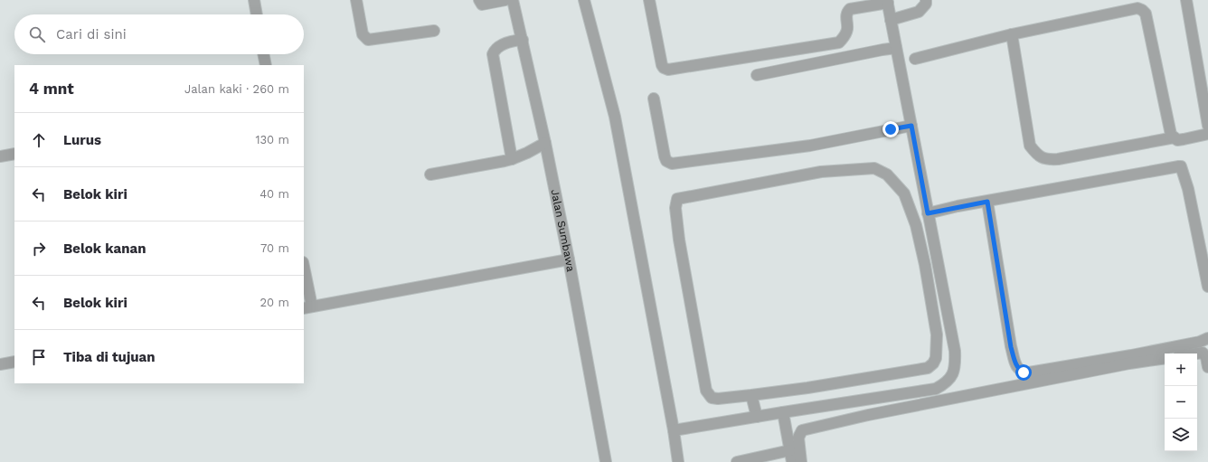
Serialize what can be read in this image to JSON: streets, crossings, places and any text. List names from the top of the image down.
{
  "streets": {
    "street": ["Jalan Sumbawa"]
  },
  "page": {
    "search": "Cari di sini",
    "heading": ["4 mnt", "Jalan kaki · 260 m"],
    "list": [
      ["Lurus", "130 m"],
      ["Belok kiri", "40 m"],
      ["Belok kanan", "70 m"],
      ["Belok kiri", "20 m"],
      "Tiba di tujuan"
    ],
    "map_buttons": ["+", "−"]
  }
}
